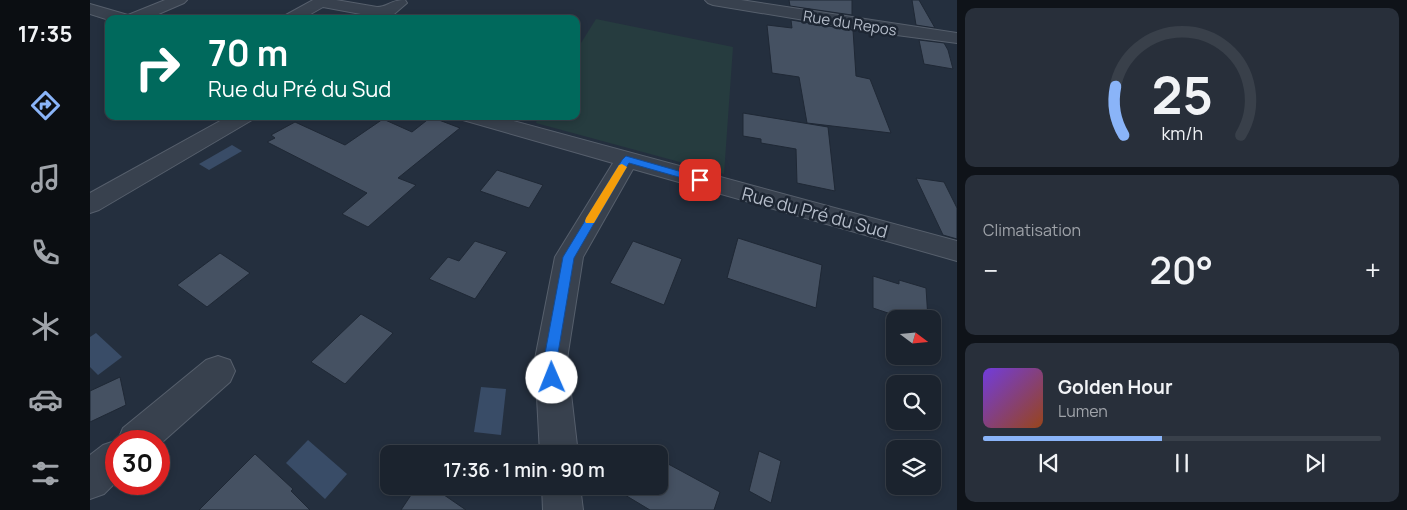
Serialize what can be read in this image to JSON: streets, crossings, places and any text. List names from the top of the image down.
{
  "streets": {
    "street": ["Rue du Repos", "Rue du Pré du Sud"]
  },
  "north": "right",
  "page": {
    "tabs": "17:35",
    "turn": ["70 m", "Rue du Pré du Sud"],
    "tile": "Climatisation",
    "heat": ["−", "20°", "+"],
    "song": ["Golden Hour", "Lumen"],
    "limit": "30",
    "trip": "17:36 · 1 min · 90 m",
    "gauge": ["25", "km/h"]
  }
}
